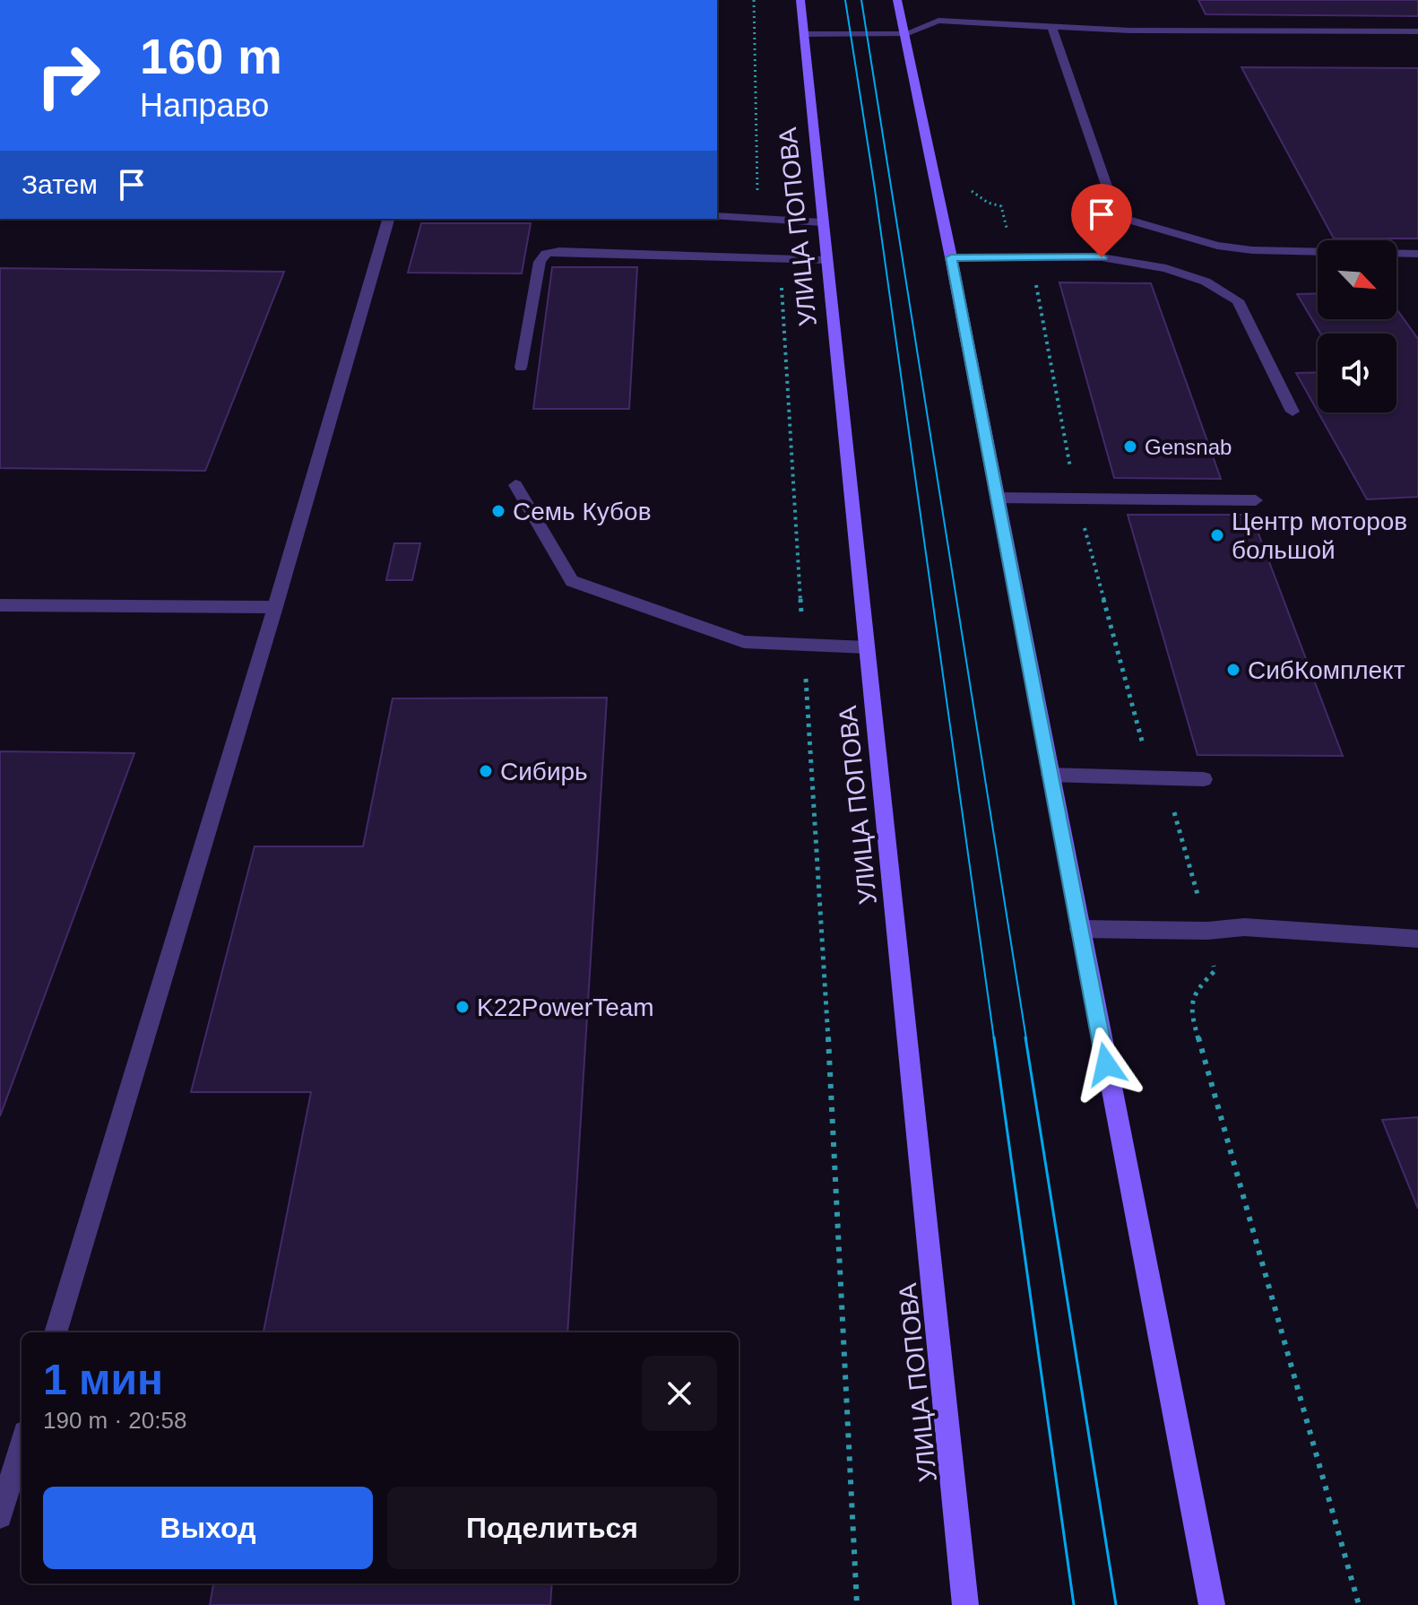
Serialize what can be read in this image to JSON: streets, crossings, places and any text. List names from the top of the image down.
{
  "streets": {
    "main road": ["УЛИЦА ПОПОВА"]
  },
  "places": [
    "Gensnab",
    "Семь Кубов",
    "Центр моторов большой",
    "СибКомплект",
    "Сибирь",
    "K22PowerTeam"
  ],
  "north": "bottom right",
  "page": {
    "turn": ["160 m", "Направо"],
    "then": "Затем",
    "heading": ["1 мин", "190 m · 20:58"],
    "buttons": ["Выход", "Поделиться"]
  }
}
